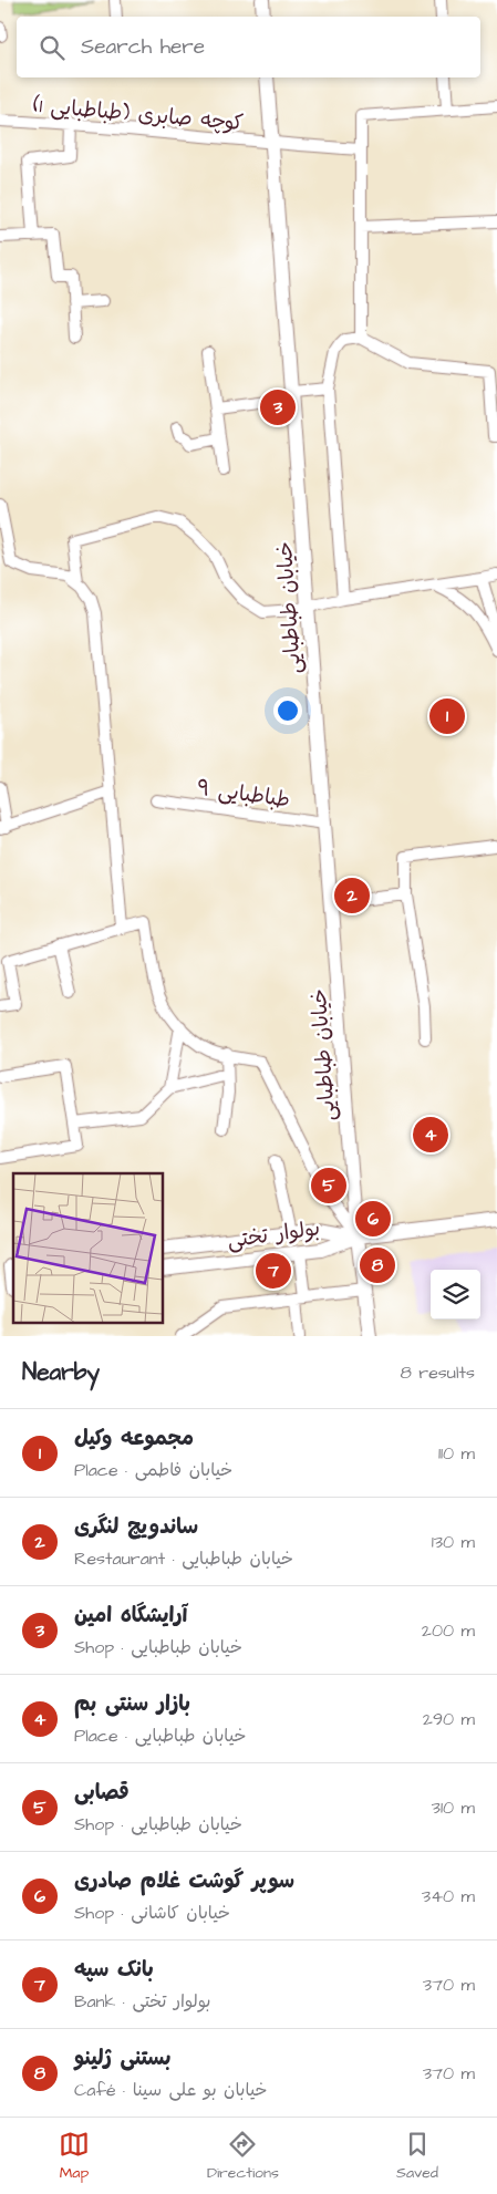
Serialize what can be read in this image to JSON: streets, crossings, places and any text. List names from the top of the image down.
{
  "streets": {
    "main road": ["خیابان طباطبایی", "بولوار تختی"],
    "street": ["کوچه صابری (طباطبایی 1)", "طباطبایی ۹"]
  },
  "crossings": [
    ["کوچه صابری (طباطبایی 1)", "خیابان طباطبایی"],
    ["خیابان طباطبایی", "طباطبایی ۹"],
    ["خیابان طباطبایی", "بولوار تختی"]
  ],
  "page": {
    "search": "Search here",
    "pins": [
      "3",
      "1",
      "2",
      "4",
      "5",
      "6",
      "8",
      "7"
    ],
    "heading": ["Nearby", "8 results"],
    "list": [
      {
        "mark": "1",
        "name": "مجموعه وکیل",
        "note": "Place · خیابان فاطمی",
        "value": "110 m"
      },
      {
        "mark": "2",
        "name": "ساندویچ لنگری",
        "note": "Restaurant · خیابان طباطبایی",
        "value": "130 m"
      },
      {
        "mark": "3",
        "name": "آرایشگاه امین",
        "note": "Shop · خیابان طباطبایی",
        "value": "200 m"
      },
      {
        "mark": "4",
        "name": "بازار سنتی بم",
        "note": "Place · خیابان طباطبایی",
        "value": "290 m"
      },
      {
        "mark": "5",
        "name": "قصابی",
        "note": "Shop · خیابان طباطبایی",
        "value": "310 m"
      },
      {
        "mark": "6",
        "name": "سوپر گوشت غلام صادری",
        "note": "Shop · خیابان کاشانی",
        "value": "340 m"
      },
      {
        "mark": "7",
        "name": "بانک سپه",
        "note": "Bank · بولوار تختی",
        "value": "370 m"
      },
      {
        "mark": "8",
        "name": "بستنی ژلینو",
        "note": "Café · خیابان بو علی سینا",
        "value": "370 m"
      }
    ],
    "nav": ["Map", "Directions", "Saved"]
  }
}
